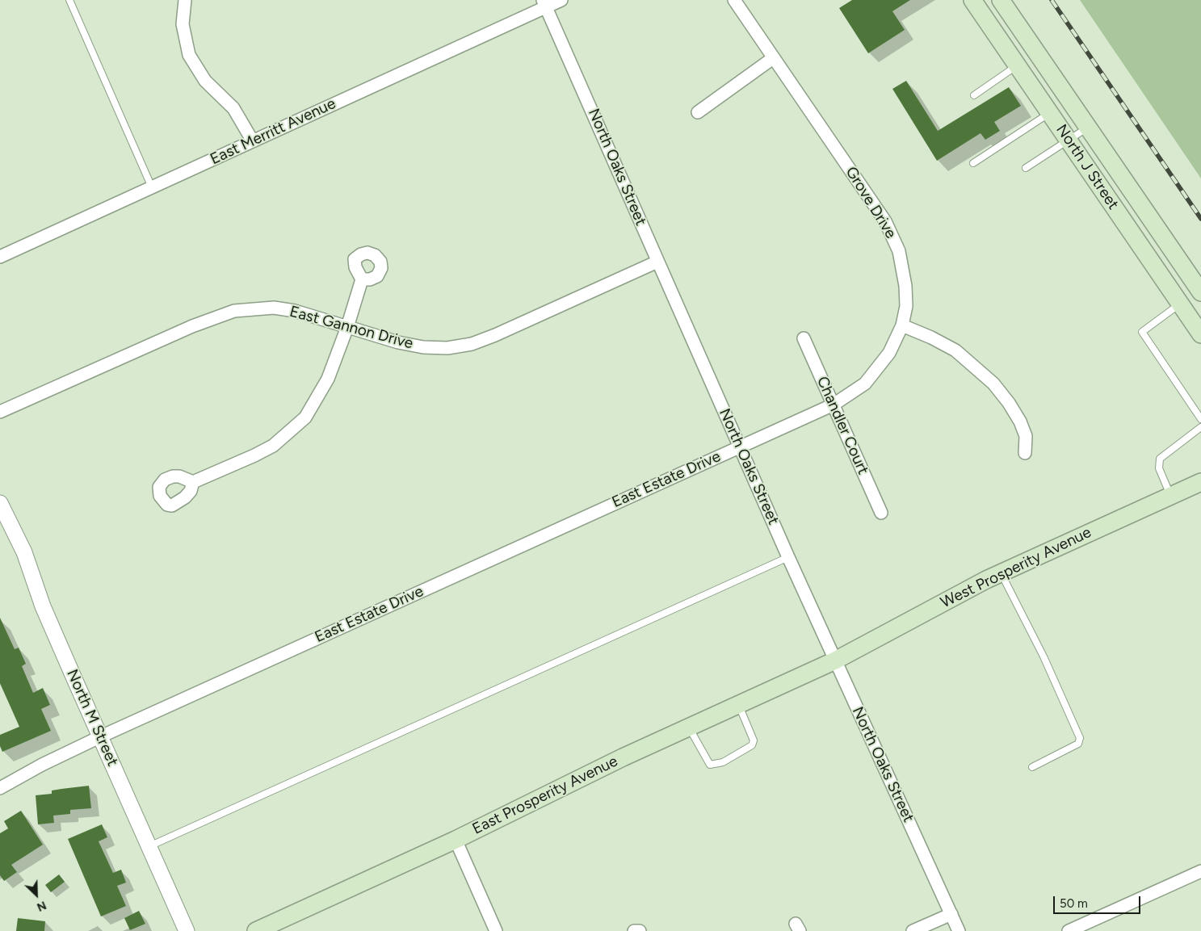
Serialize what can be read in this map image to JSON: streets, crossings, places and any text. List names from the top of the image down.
{
  "streets": {
    "main road": ["North J Street", "West Prosperity Avenue", "East Prosperity Avenue"],
    "street": [
      "East Merritt Avenue",
      "North Oaks Street",
      "Grove Drive",
      "East Gannon Drive",
      "Chandler Court",
      "East Estate Drive",
      "North M Street"
    ]
  },
  "crossings": [
    ["East Merritt Avenue", "North Oaks Street"],
    ["North Oaks Street", "Grove Drive"],
    ["North Oaks Street", "East Gannon Drive"],
    ["North Oaks Street", "East Estate Drive"],
    ["North Oaks Street", "West Prosperity Avenue"],
    ["North Oaks Street", "East Prosperity Avenue"],
    ["Grove Drive", "Chandler Court"],
    ["Grove Drive", "East Estate Drive"],
    ["East Estate Drive", "North M Street"],
    ["West Prosperity Avenue", "East Prosperity Avenue"]
  ],
  "scale_bar": "50 m",
  "north": "bottom right"
}
